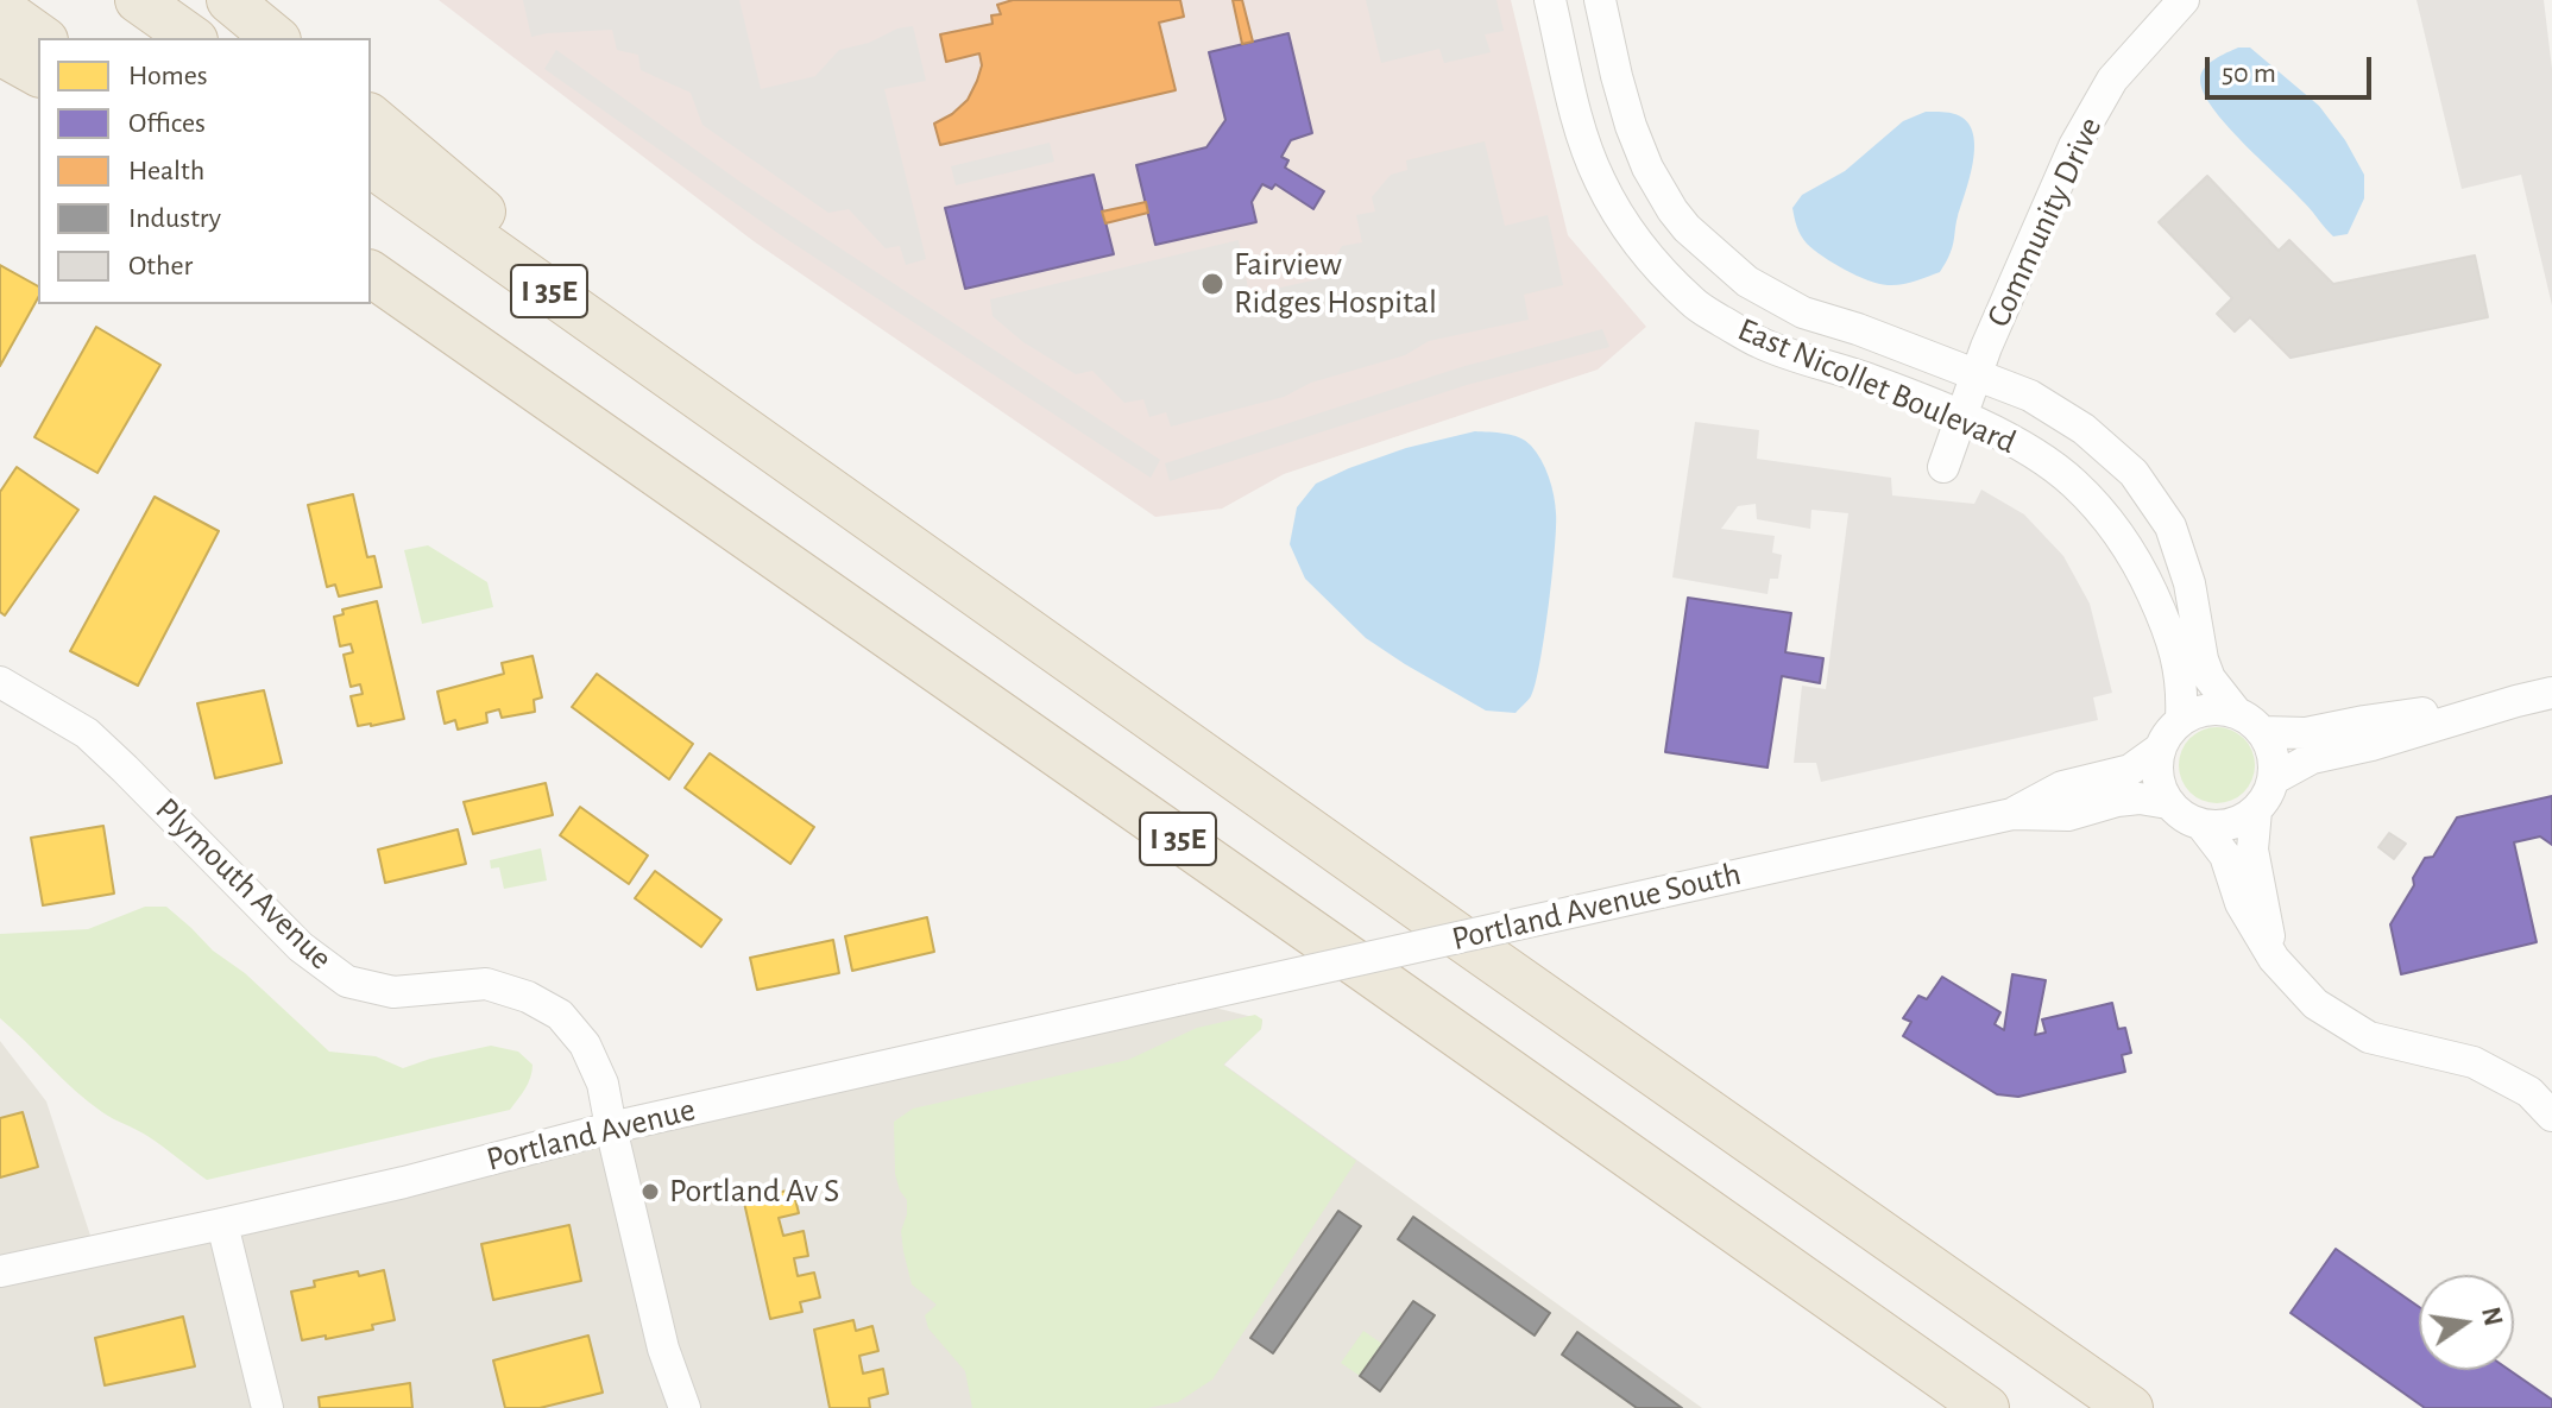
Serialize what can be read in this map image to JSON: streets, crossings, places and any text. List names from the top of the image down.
{
  "streets": {
    "highway": ["I 35E"],
    "street": [
      "Community Drive",
      "East Nicollet Boulevard",
      "Plymouth Avenue",
      "Portland Avenue South",
      "Portland Avenue"
    ]
  },
  "crossings": [
    ["Community Drive", "East Nicollet Boulevard"],
    ["East Nicollet Boulevard", "Portland Avenue South"],
    ["Plymouth Avenue", "Portland Avenue"],
    ["Portland Avenue South", "Portland Avenue"]
  ],
  "places": ["Fairview Ridges Hospital", "Portland Av S"],
  "legend": [
    "Homes",
    "Offices",
    "Health",
    "Industry",
    "Other"
  ],
  "scale_bar": "50 m",
  "north": "right"
}
